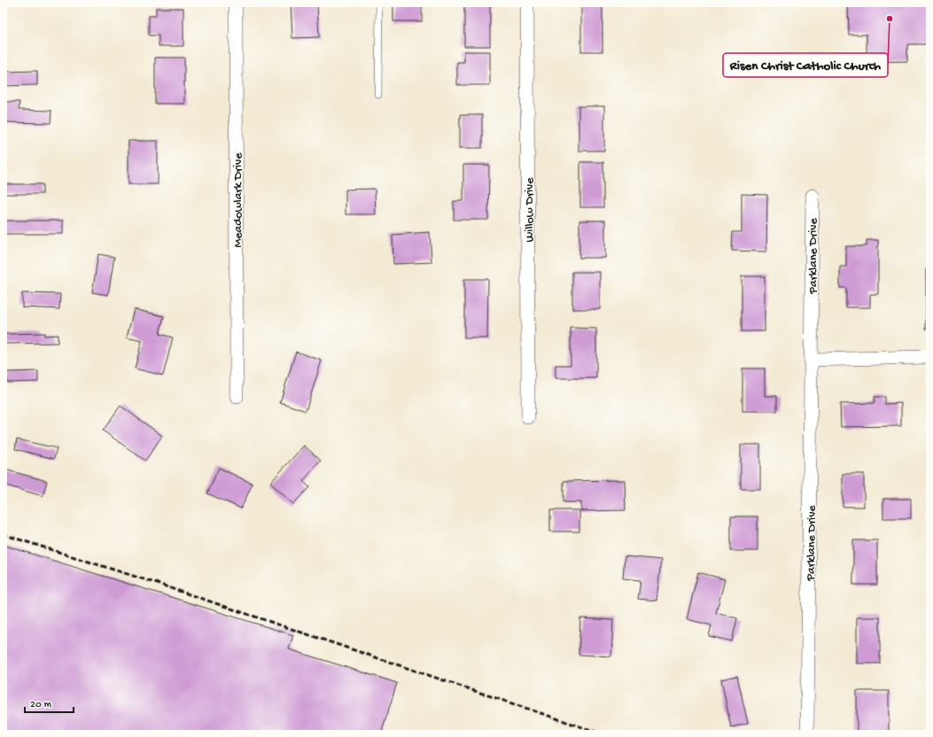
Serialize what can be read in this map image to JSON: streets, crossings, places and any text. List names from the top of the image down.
{
  "streets": {
    "street": ["Meadowlark Drive", "Willow Drive", "Parklane Drive"]
  },
  "places": ["Risen Christ Catholic Church"],
  "scale_bar": "20 m"
}
